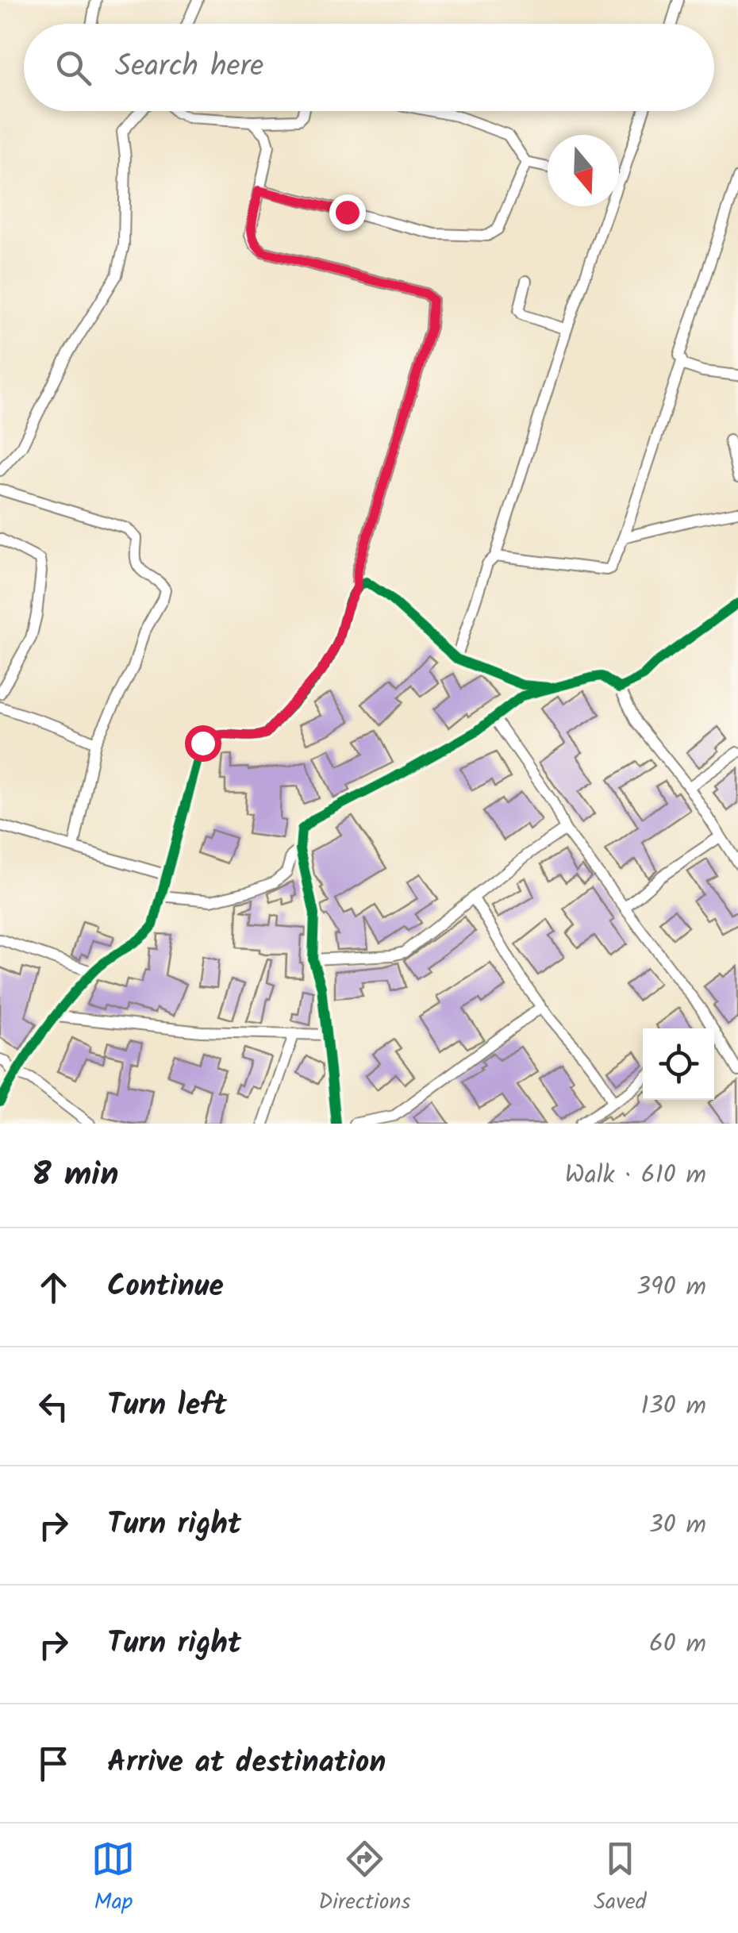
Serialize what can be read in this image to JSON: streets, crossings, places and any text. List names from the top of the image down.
{
  "north": "bottom",
  "page": {
    "search": "Search here",
    "heading": ["8 min", "Walk · 610 m"],
    "list": [
      ["Continue", "390 m"],
      ["Turn left", "130 m"],
      ["Turn right", "30 m"],
      ["Turn right", "60 m"],
      "Arrive at destination"
    ],
    "nav": ["Map", "Directions", "Saved"]
  }
}
